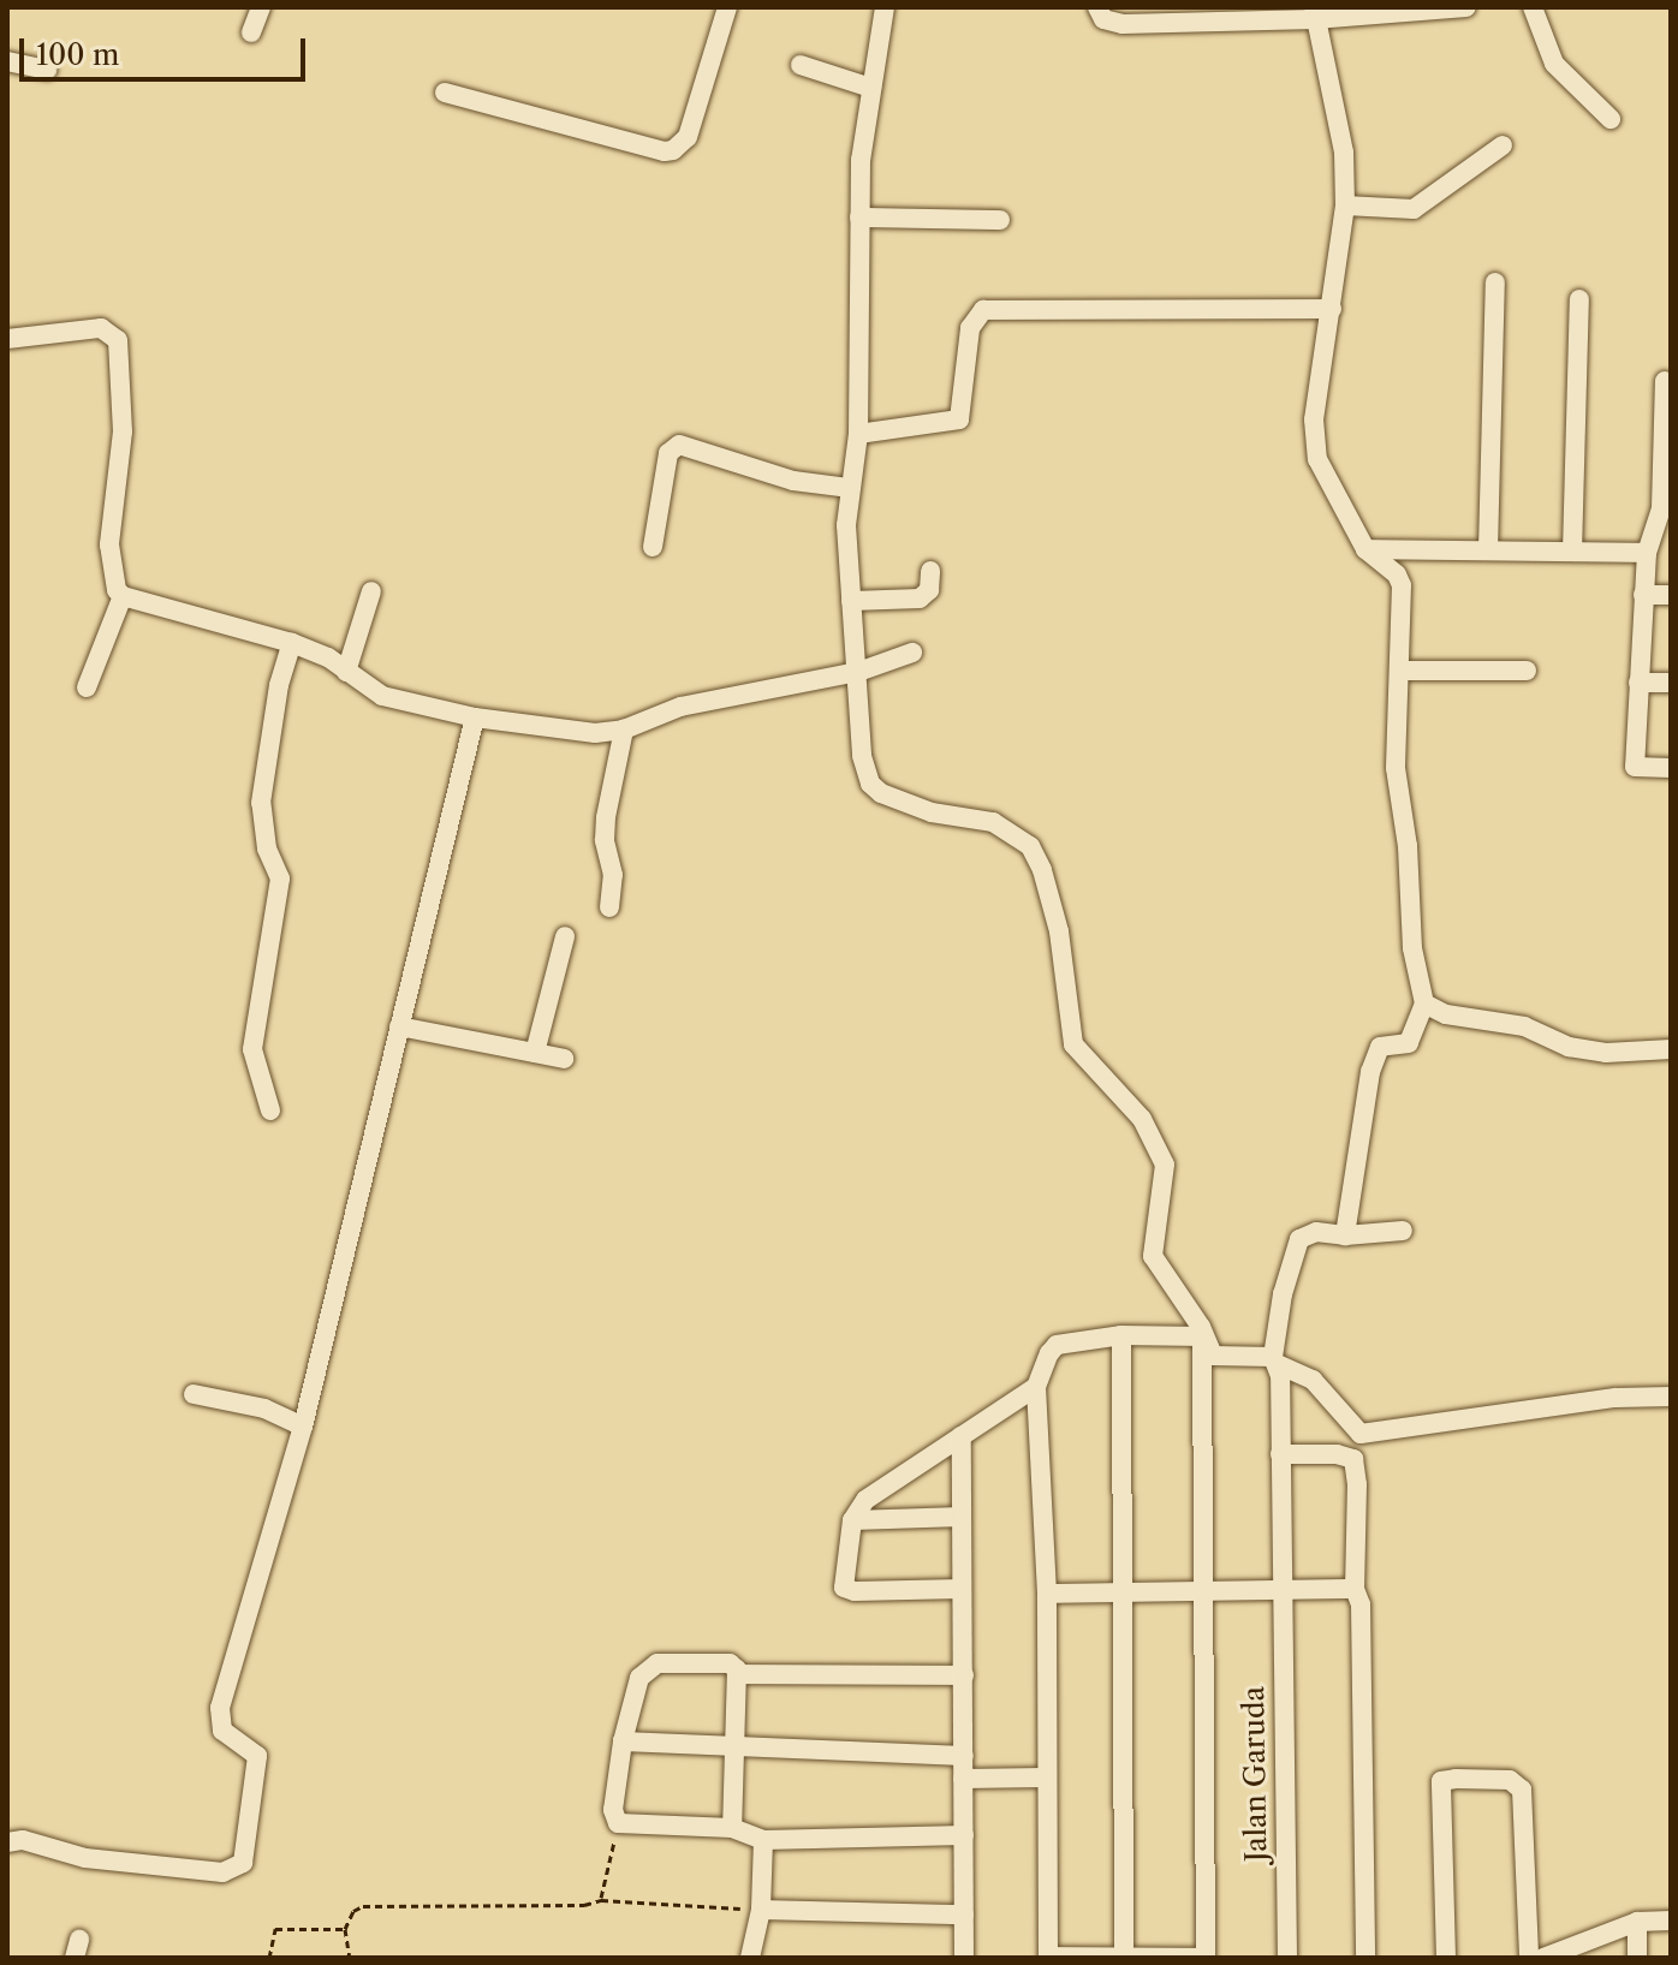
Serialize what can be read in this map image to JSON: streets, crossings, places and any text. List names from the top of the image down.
{
  "streets": {
    "street": ["Jalan Garuda"]
  },
  "scale_bar": "100 m"
}
